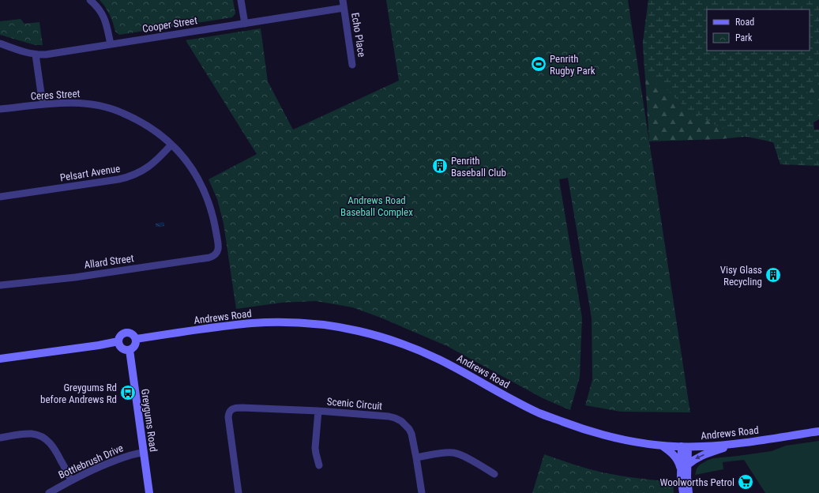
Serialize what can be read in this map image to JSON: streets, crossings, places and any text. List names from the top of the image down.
{
  "streets": {
    "main road": ["Andrews Road", "Greygums Road"],
    "street": [
      "Cooper Street",
      "Echo Place",
      "Ceres Street",
      "Pelsart Avenue",
      "Allard Street",
      "Scenic Circuit",
      "Bottlebrush Drive"
    ]
  },
  "crossings": [
    ["Cooper Street", "Echo Place"],
    ["Ceres Street", "Pelsart Avenue"],
    ["Ceres Street", "Allard Street"],
    ["Andrews Road", "Greygums Road"],
    ["Greygums Road", "Bottlebrush Drive"]
  ],
  "parks": ["Andrews Road Baseball Complex"],
  "places": {
    "sports": ["Penrith Rugby Park"],
    "building": ["Penrith Baseball Club", "Visy Glass Recycling"],
    "bus stop": ["Greygums Rd before Andrews Rd"],
    "supermarket": ["Woolworths Petrol"]
  },
  "legend": ["Road", "Park"]
}
